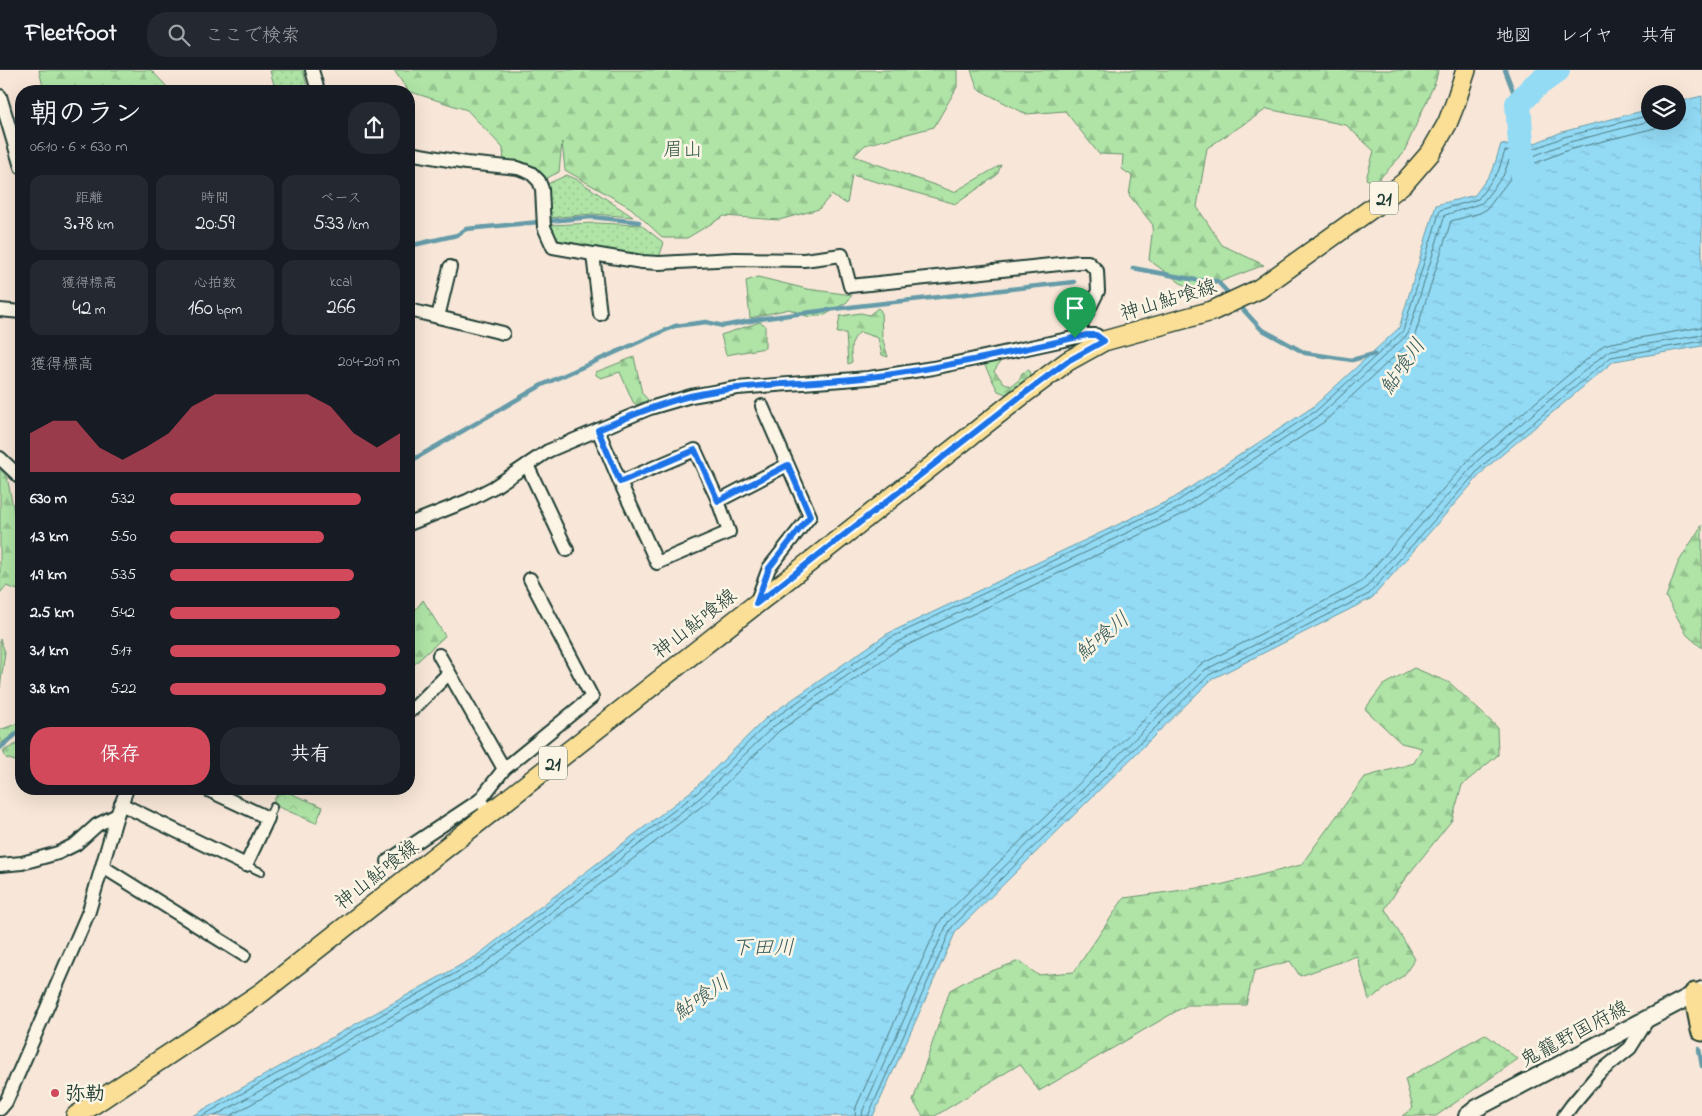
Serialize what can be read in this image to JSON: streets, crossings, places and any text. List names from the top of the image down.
{
  "streets": {
    "main road": ["21", "神山鮎喰線", "鬼籠野国府線"]
  },
  "water": ["鮎喰川", "下田川"],
  "parks": ["眉山"],
  "places": ["弥勒"],
  "page": {
    "header": "Fleetfoot",
    "search": "ここで検索",
    "nav": ["地図", "レイヤ", "共有"],
    "heading": ["朝のラン", "06:10 · 6 × 630 m"],
    "stats": [
      ["距離", "3.78 km"],
      ["時間", "20:59"],
      ["ペース", "5:33 /km"],
      ["獲得標高", "42 m"],
      ["心拍数", "160 bpm"],
      ["kcal", "266"]
    ],
    "chart": ["獲得標高", "204–209 m"],
    "list": [
      {
        "name": "630 m",
        "note": "5:32"
      },
      {
        "name": "1.3 km",
        "note": "5:50"
      },
      {
        "name": "1.9 km",
        "note": "5:35"
      },
      {
        "name": "2.5 km",
        "note": "5:42"
      },
      {
        "name": "3.1 km",
        "note": "5:17"
      },
      {
        "name": "3.8 km",
        "note": "5:22"
      }
    ],
    "buttons": ["保存", "共有"]
  }
}
